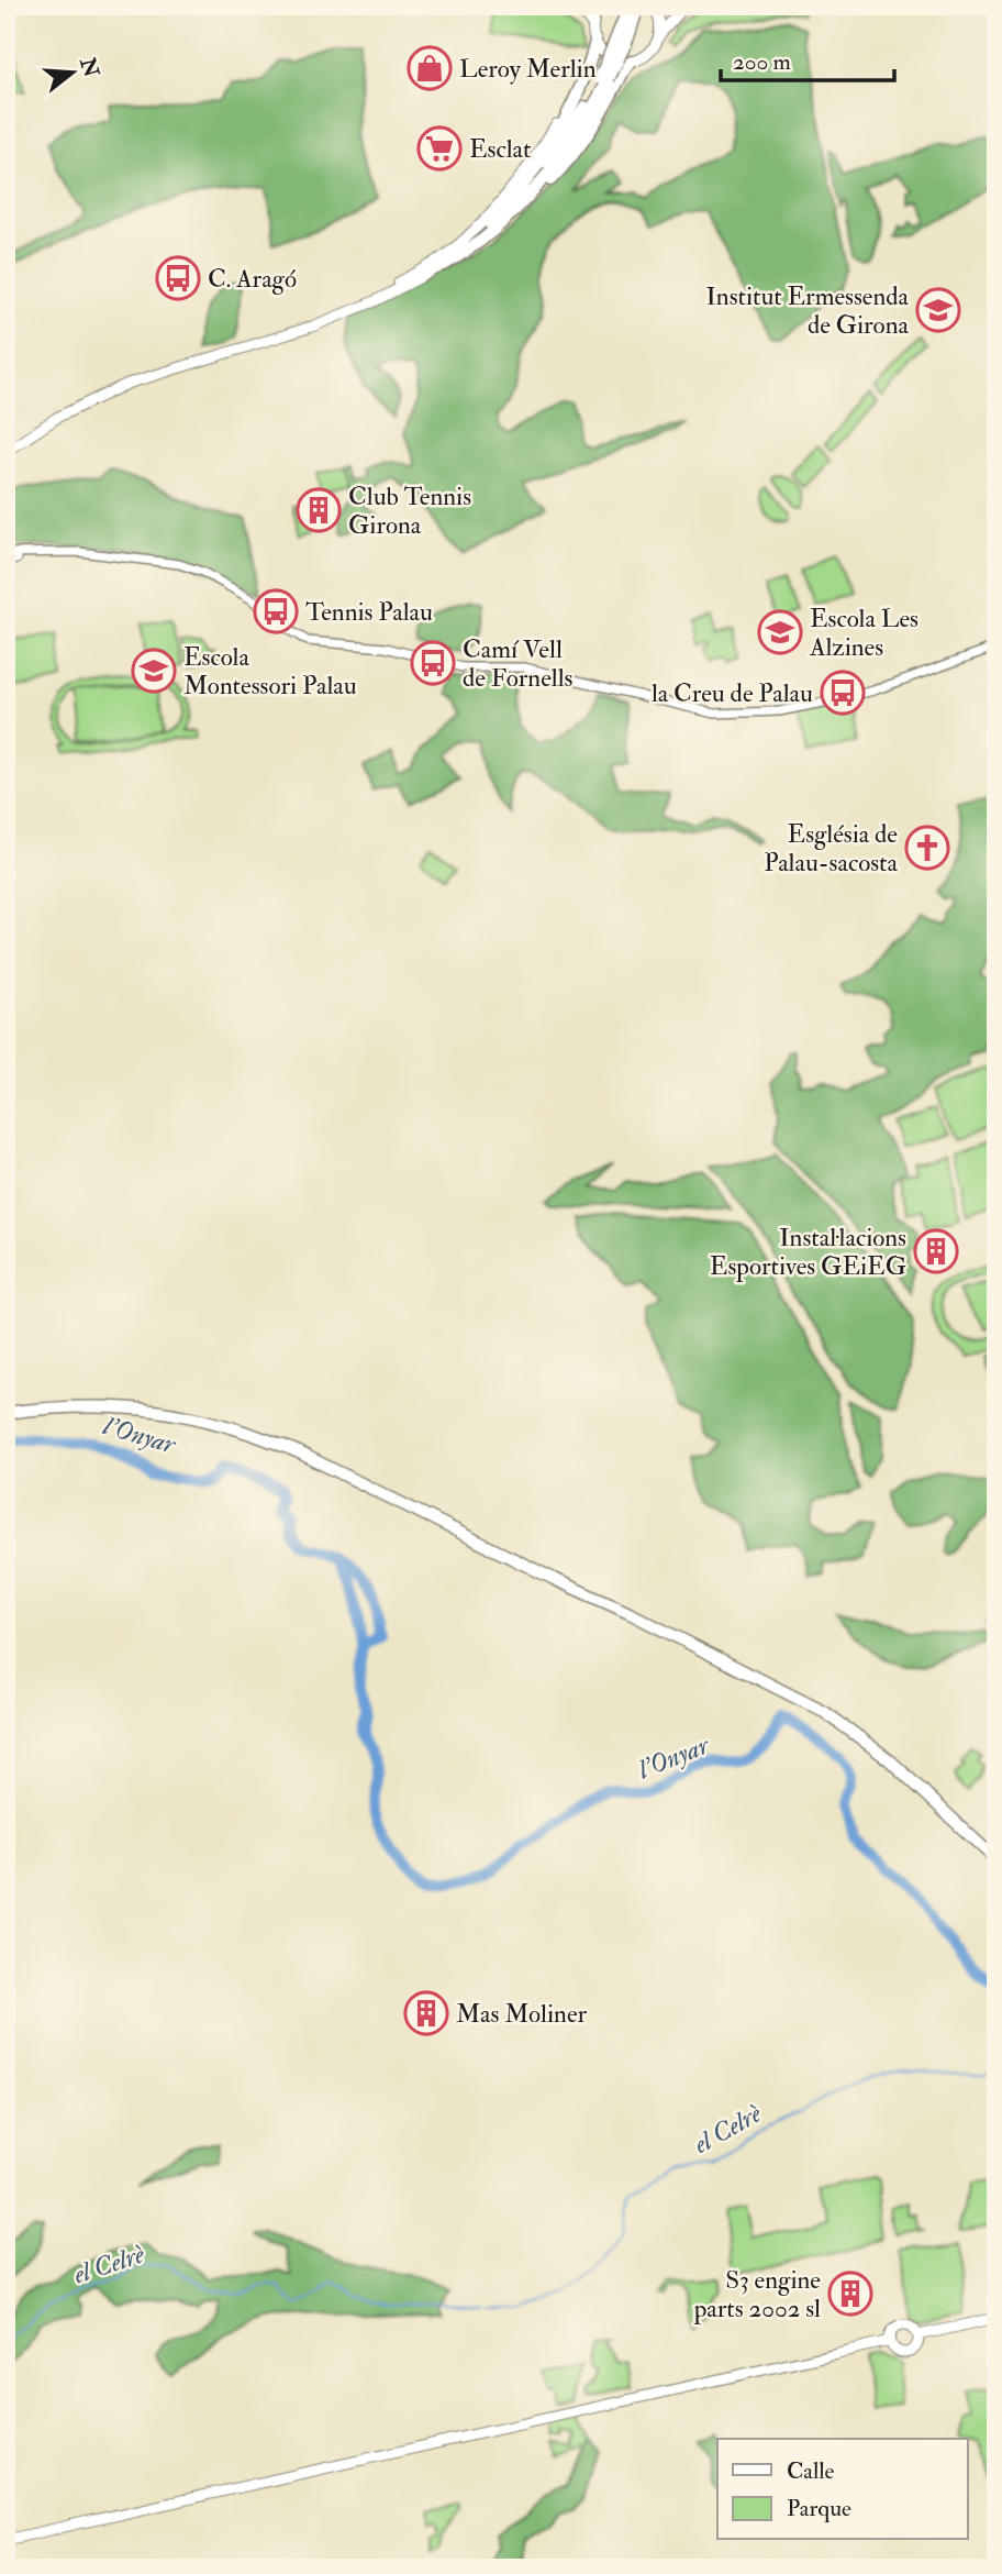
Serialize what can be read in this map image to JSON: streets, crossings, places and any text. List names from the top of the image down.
{
  "water": ["l'Onyar", "el Celrè"],
  "places": {
    "shop": ["Leroy Merlin"],
    "supermarket": ["Esclat"],
    "bus stop": [
      "C. Aragó",
      "Tennis Palau",
      "Camí Vell de Fornells",
      "la Creu de Palau"
    ],
    "school or university": ["Institut Ermessenda de Girona", "Escola Les Alzines", "Escola Montessori Palau"],
    "building": [
      "Club Tennis Girona",
      "Instal·lacions Esportives GEiEG",
      "Mas Moliner",
      "S3 engine parts 2002 sl"
    ],
    "church": ["Església de Palau-sacosta"]
  },
  "legend": ["Calle", "Parque"],
  "scale_bar": "200 m",
  "north": "right"
}
